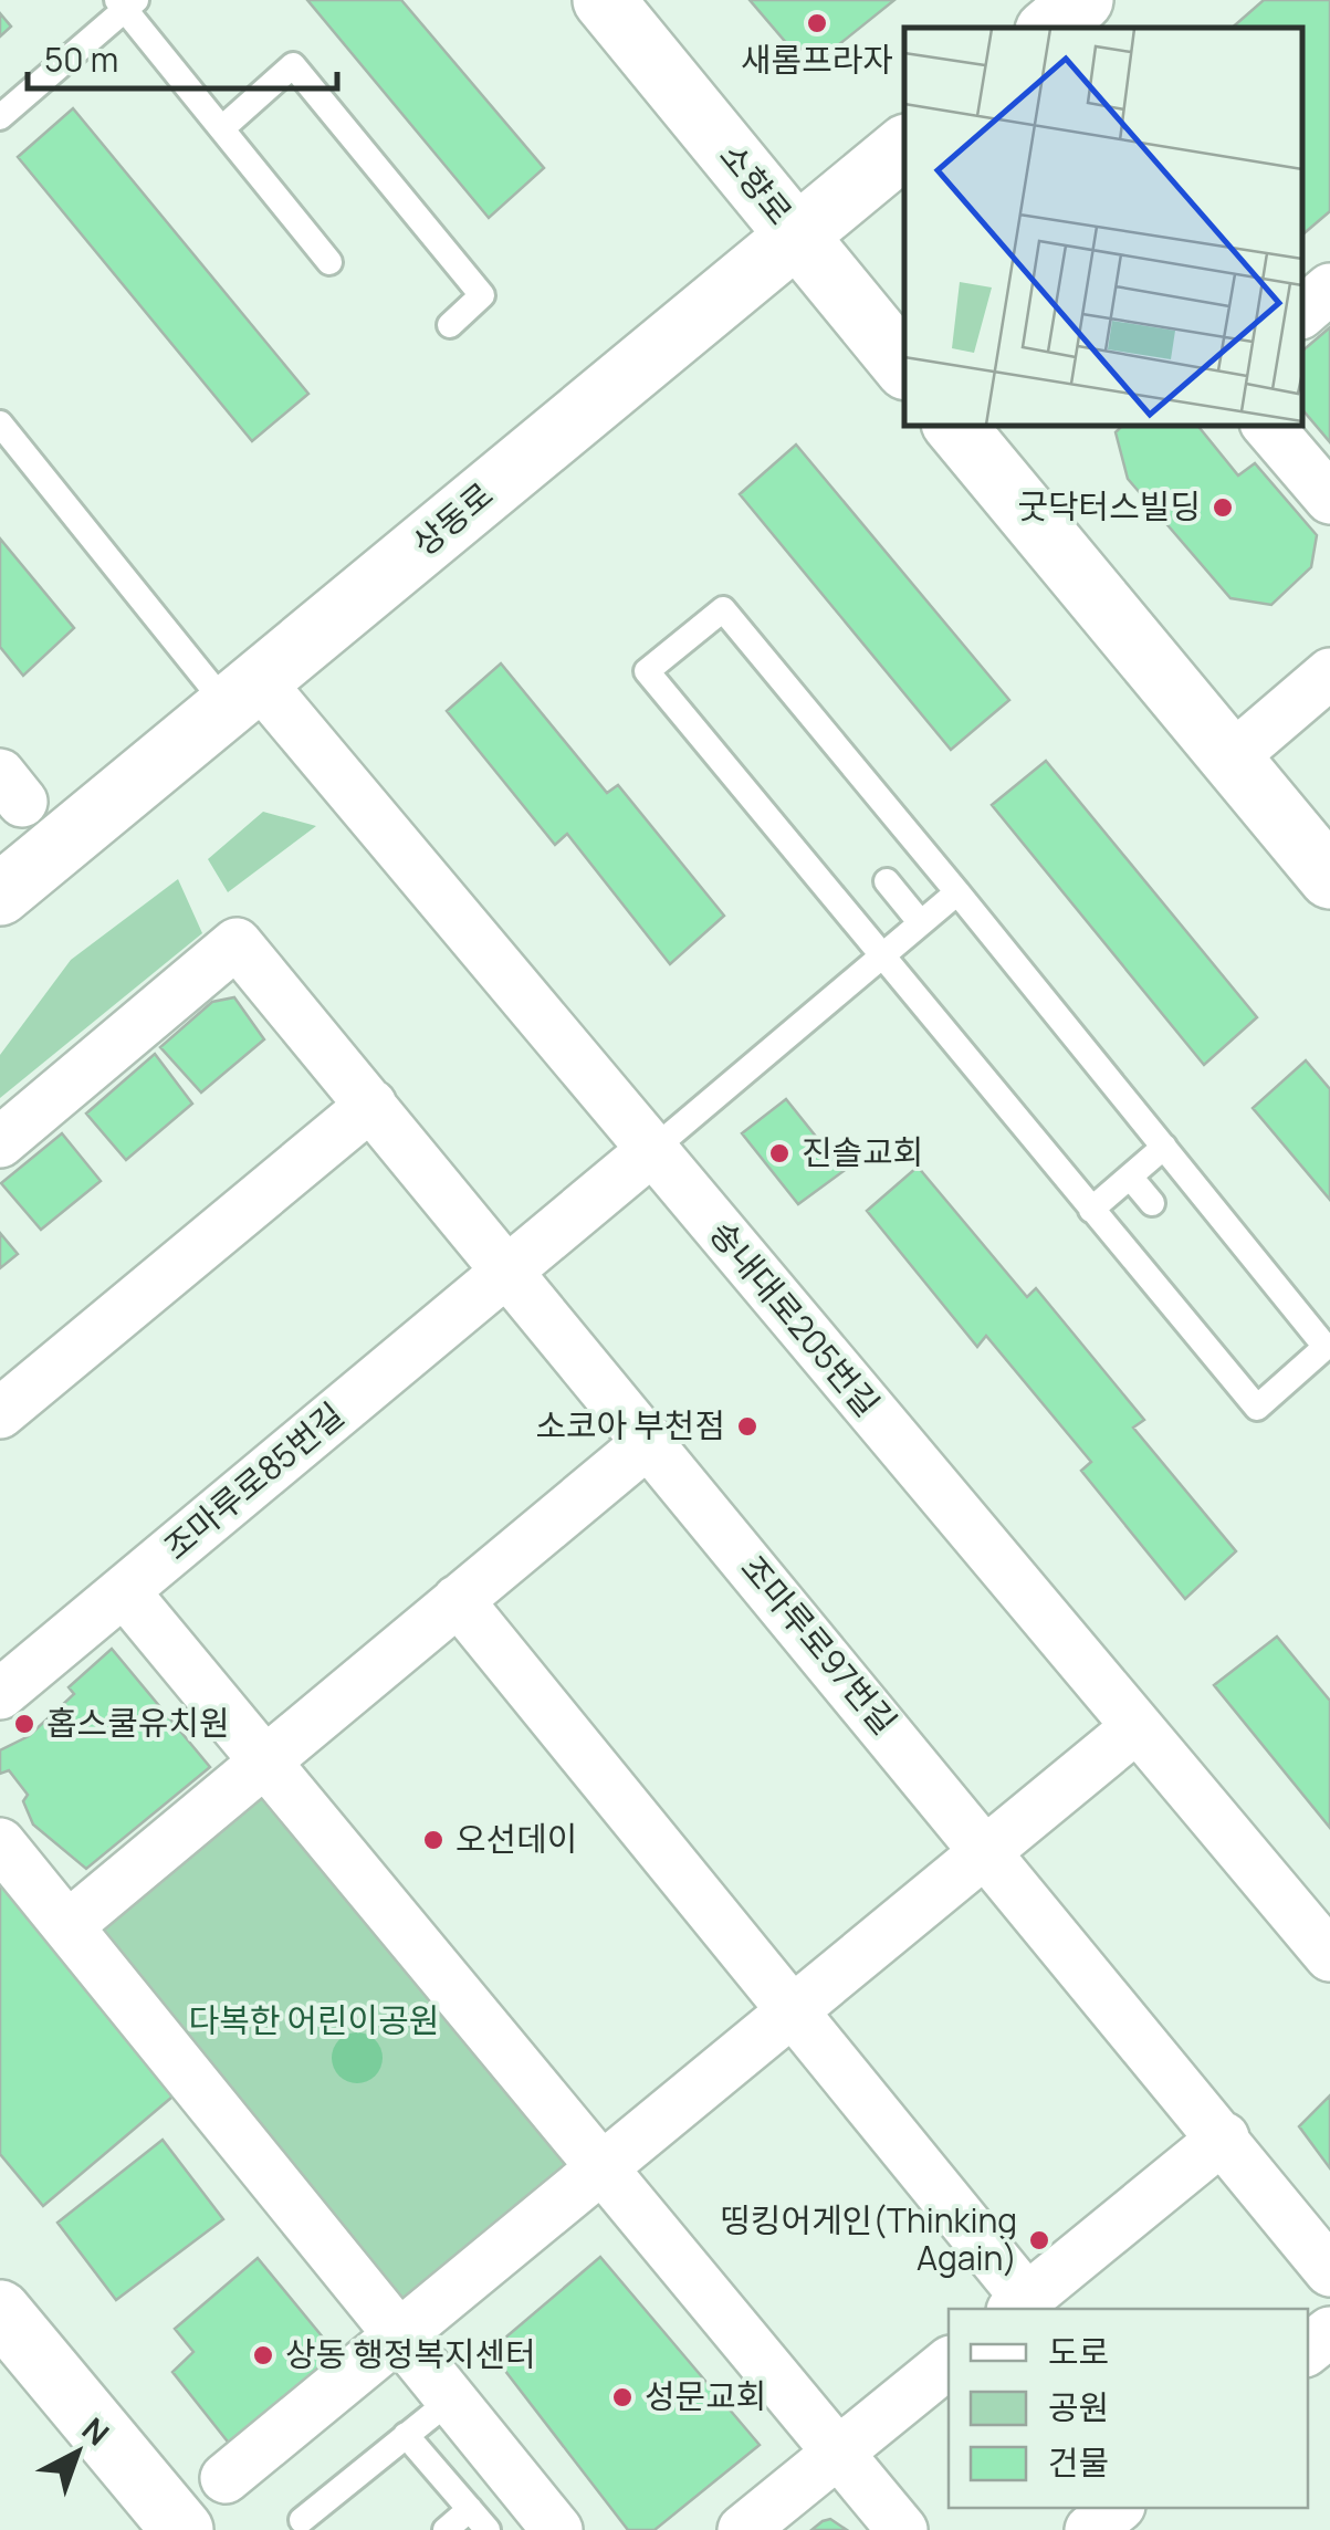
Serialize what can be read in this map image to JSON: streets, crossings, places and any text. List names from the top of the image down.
{
  "streets": {
    "street": [
      "소향로",
      "상동로",
      "송내대로205번길",
      "조마루로85번길",
      "조마루로97번길"
    ]
  },
  "crossings": [
    ["소향로", "상동로"],
    ["상동로", "송내대로205번길"],
    ["송내대로205번길", "조마루로85번길"],
    ["조마루로85번길", "조마루로97번길"]
  ],
  "parks": ["다복한 어린이공원"],
  "places": [
    "새롬프라자",
    "굿닥터스빌딩",
    "진솔교회",
    "소코아 부천점",
    "홉스쿨유치원",
    "오선데이",
    "띵킹어게인(Thinking Again)",
    "상동 행정복지센터",
    "성문교회"
  ],
  "legend": ["도로", "공원", "건물"],
  "scale_bar": "50 m",
  "north": "top right"
}
